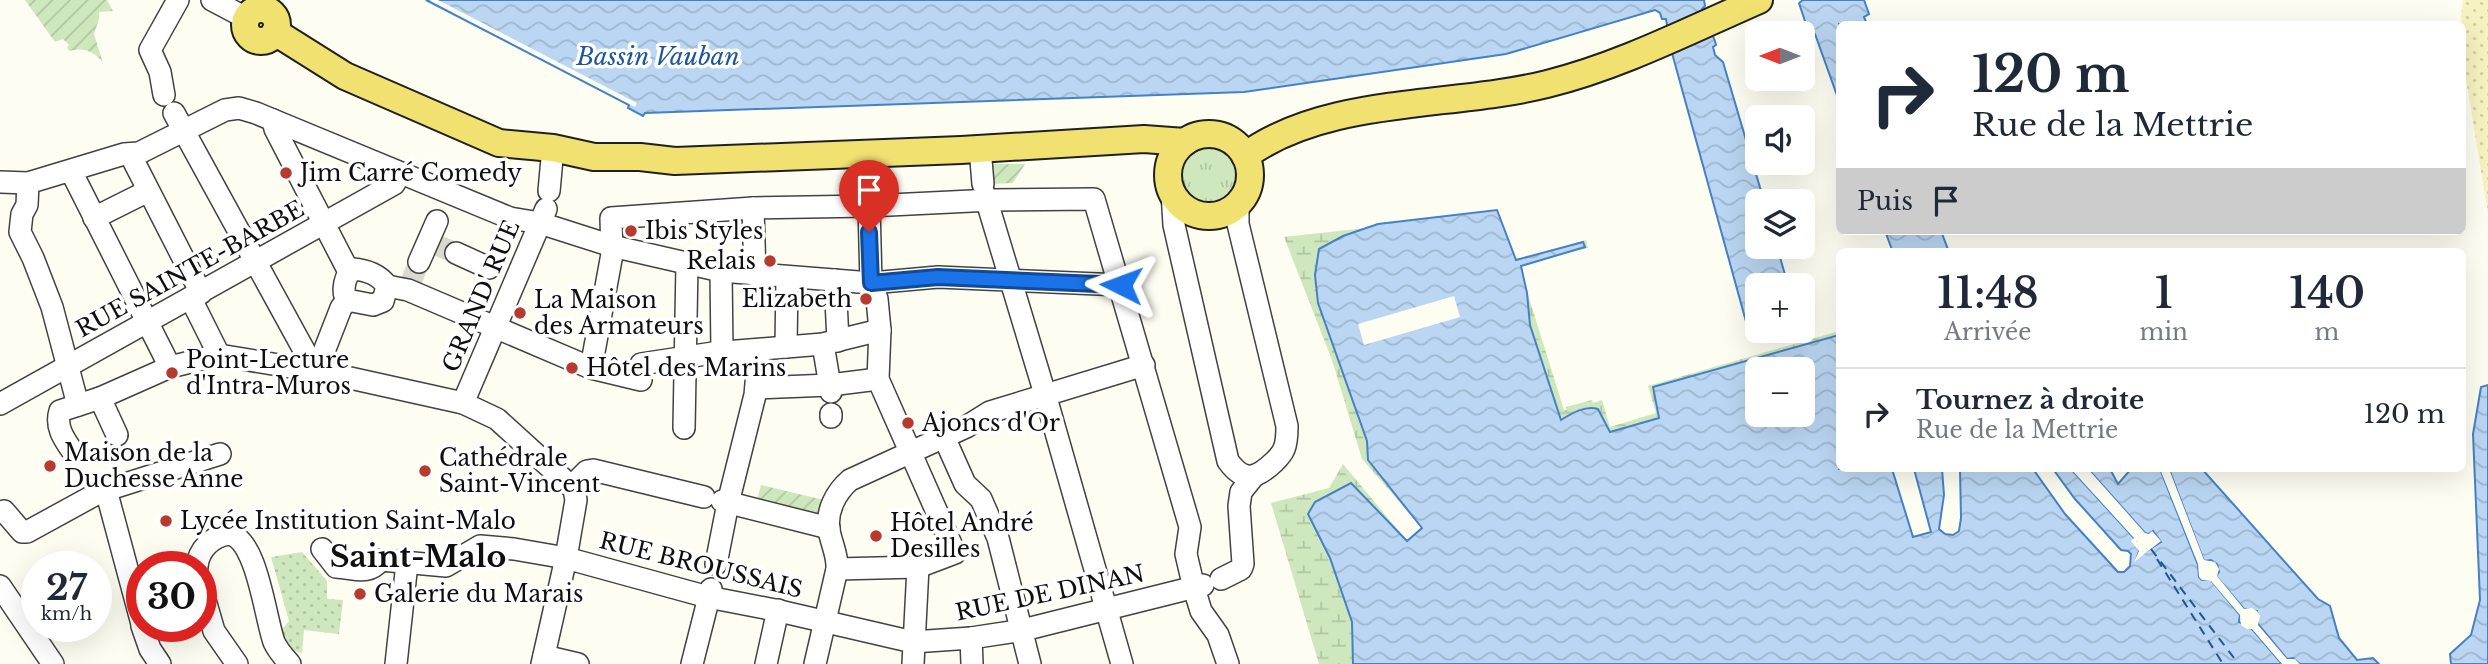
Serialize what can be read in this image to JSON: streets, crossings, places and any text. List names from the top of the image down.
{
  "streets": {
    "street": [
      "RUE SAINTE-BARBE",
      "GRAND' RUE",
      "RUE BROUSSAIS",
      "RUE DE DINAN"
    ]
  },
  "crossings": [
    ["RUE BROUSSAIS", "RUE DE DINAN"]
  ],
  "districts": ["Saint-Malo"],
  "water": ["Bassin Vauban"],
  "places": [
    "Jim Carré Comedy",
    "Ibis Styles",
    "Relais",
    "Elizabeth",
    "La Maison des Armateurs",
    "Hôtel des Marins",
    "Point-Lecture d'Intra-Muros",
    "Ajoncs d'Or",
    "Maison de la Duchesse Anne",
    "Cathédrale Saint-Vincent",
    "Lycée Institution Saint-Malo",
    "Hôtel André Desilles",
    "Galerie du Marais"
  ],
  "north": "left",
  "page": {
    "map_buttons": ["+", "−"],
    "turn": ["120 m", "Rue de la Mettrie"],
    "then": "Puis",
    "eta": [
      "11:48",
      "Arrivée",
      "1",
      "min",
      "140",
      "m"
    ],
    "list": [
      {
        "name": "Tournez à droite",
        "note": "Rue de la Mettrie",
        "value": "120 m"
      }
    ],
    "speed": "27 km/h",
    "limit": "30"
  }
}
